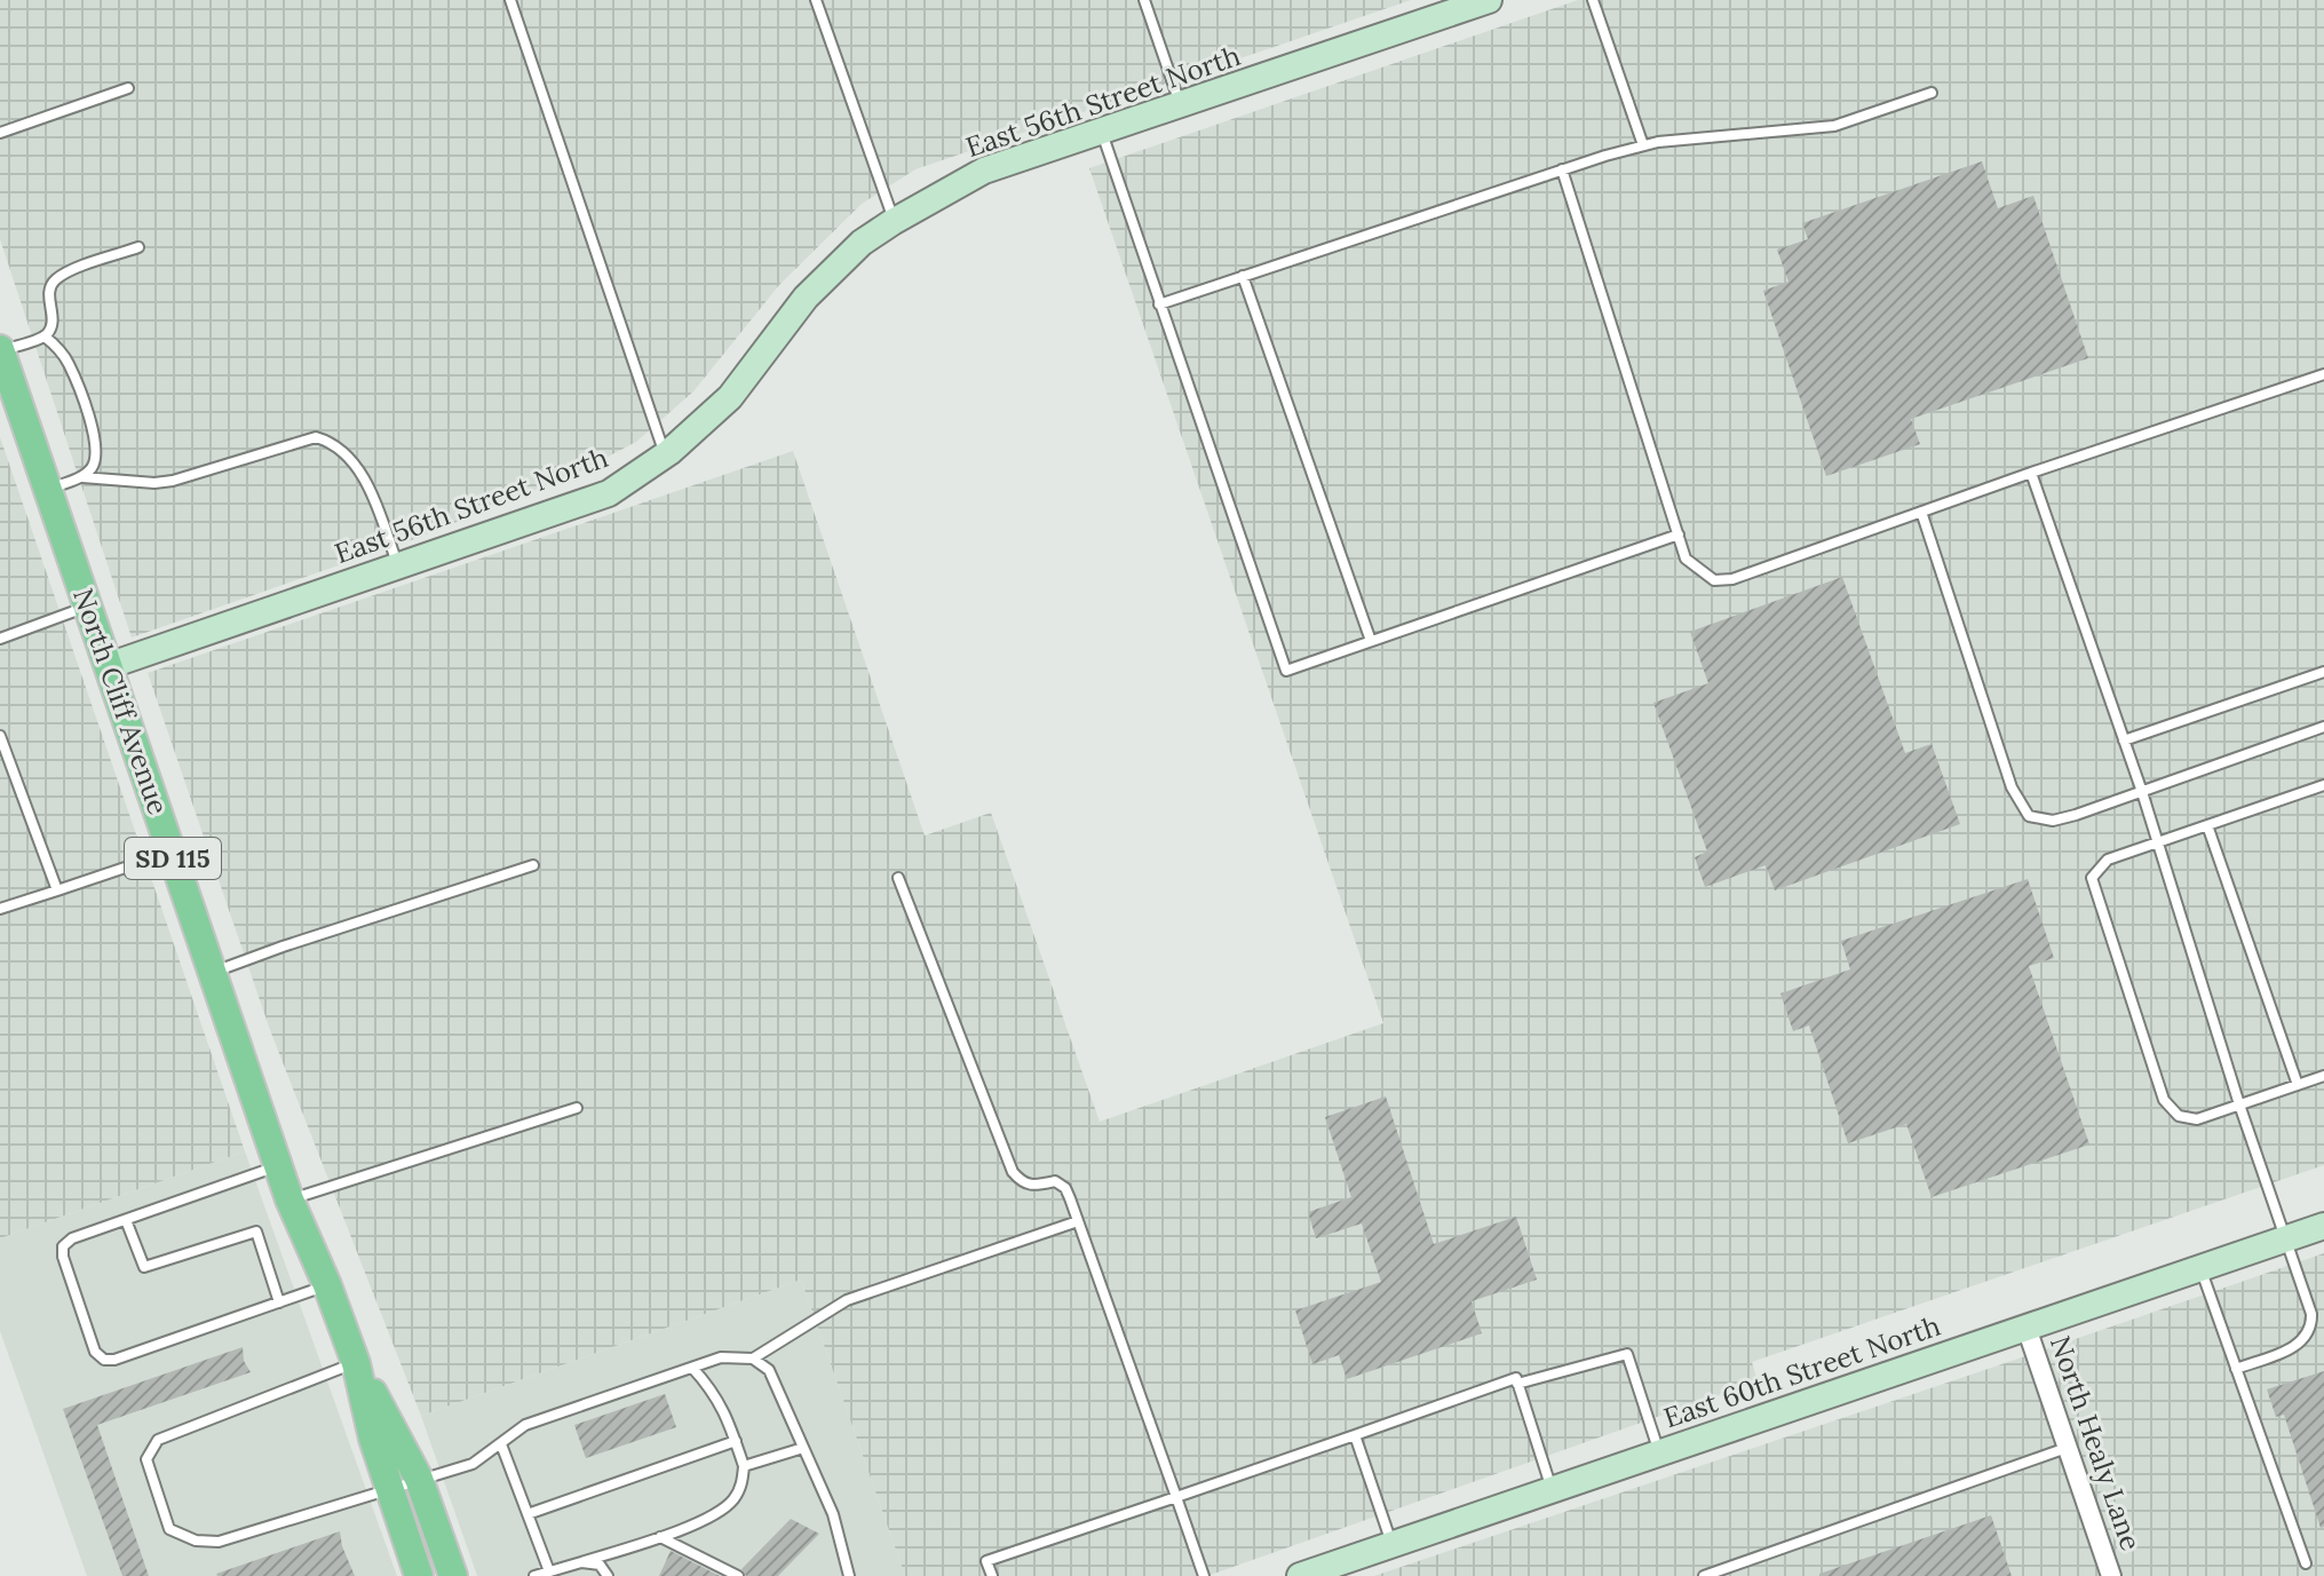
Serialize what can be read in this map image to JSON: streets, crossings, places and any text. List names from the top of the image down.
{
  "streets": {
    "main road": ["North Cliff Avenue", "SD 115"],
    "street": ["East 56th Street North", "East 60th Street North", "North Healy Lane"]
  },
  "crossings": [
    ["East 56th Street North", "North Cliff Avenue"],
    ["East 60th Street North", "North Healy Lane"]
  ]
}
